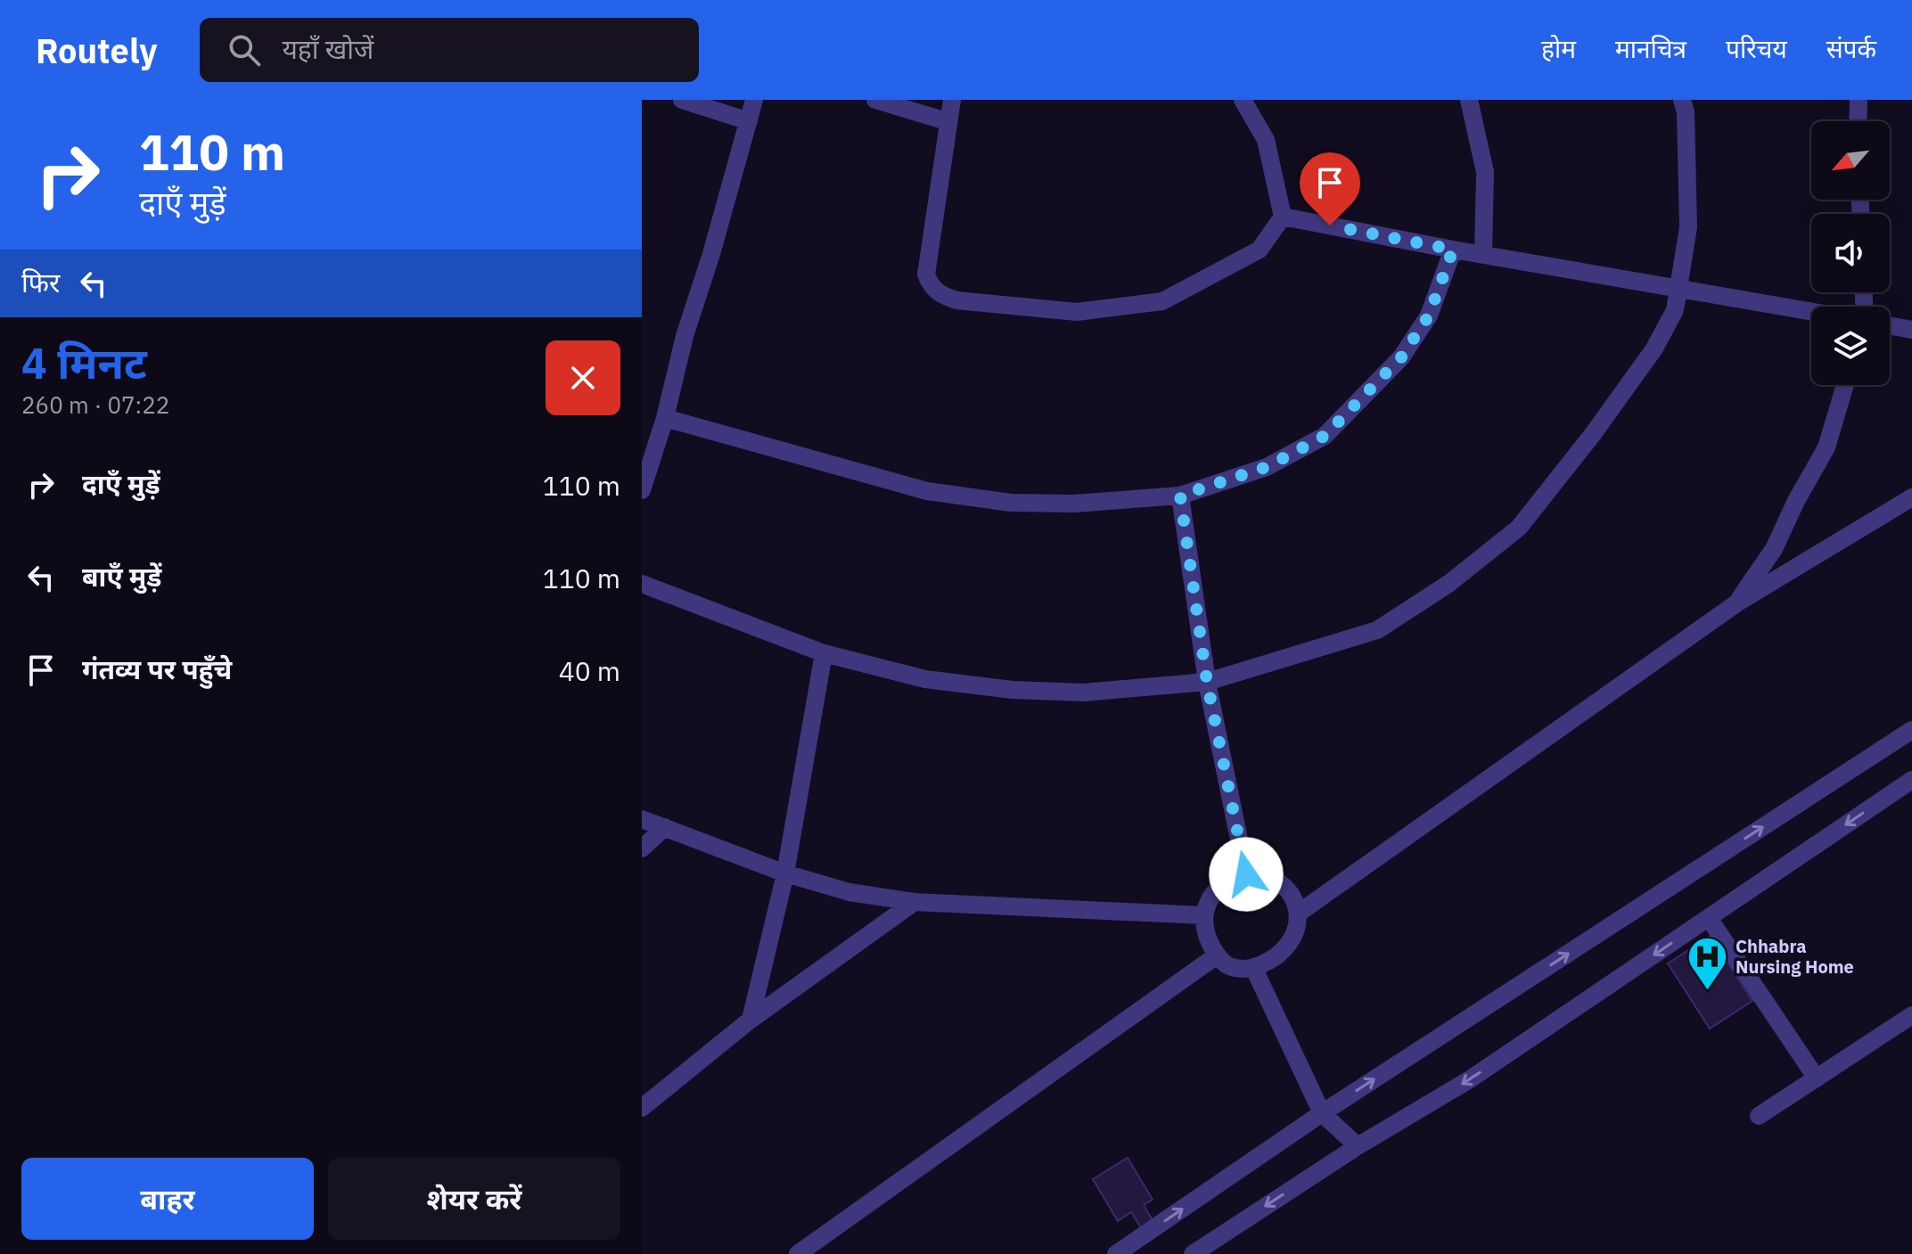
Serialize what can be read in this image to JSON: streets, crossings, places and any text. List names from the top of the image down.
{
  "places": {
    "hospital": ["Chhabra Nursing Home"]
  },
  "north": "bottom left",
  "page": {
    "header": "Routely",
    "search": "यहाँ खोजें",
    "nav": [
      "होम",
      "मानचित्र",
      "परिचय",
      "संपर्क"
    ],
    "turn": ["110 m", "दाएँ मुड़ें"],
    "then": "फिर",
    "heading": ["4 मिनट", "260 m · 07:22"],
    "list": [
      {
        "name": "दाएँ मुड़ें",
        "value": "110 m"
      },
      {
        "name": "बाएँ मुड़ें",
        "value": "110 m"
      },
      {
        "name": "गंतव्य पर पहुँचे",
        "value": "40 m"
      }
    ],
    "buttons": ["बाहर", "शेयर करें"]
  }
}
